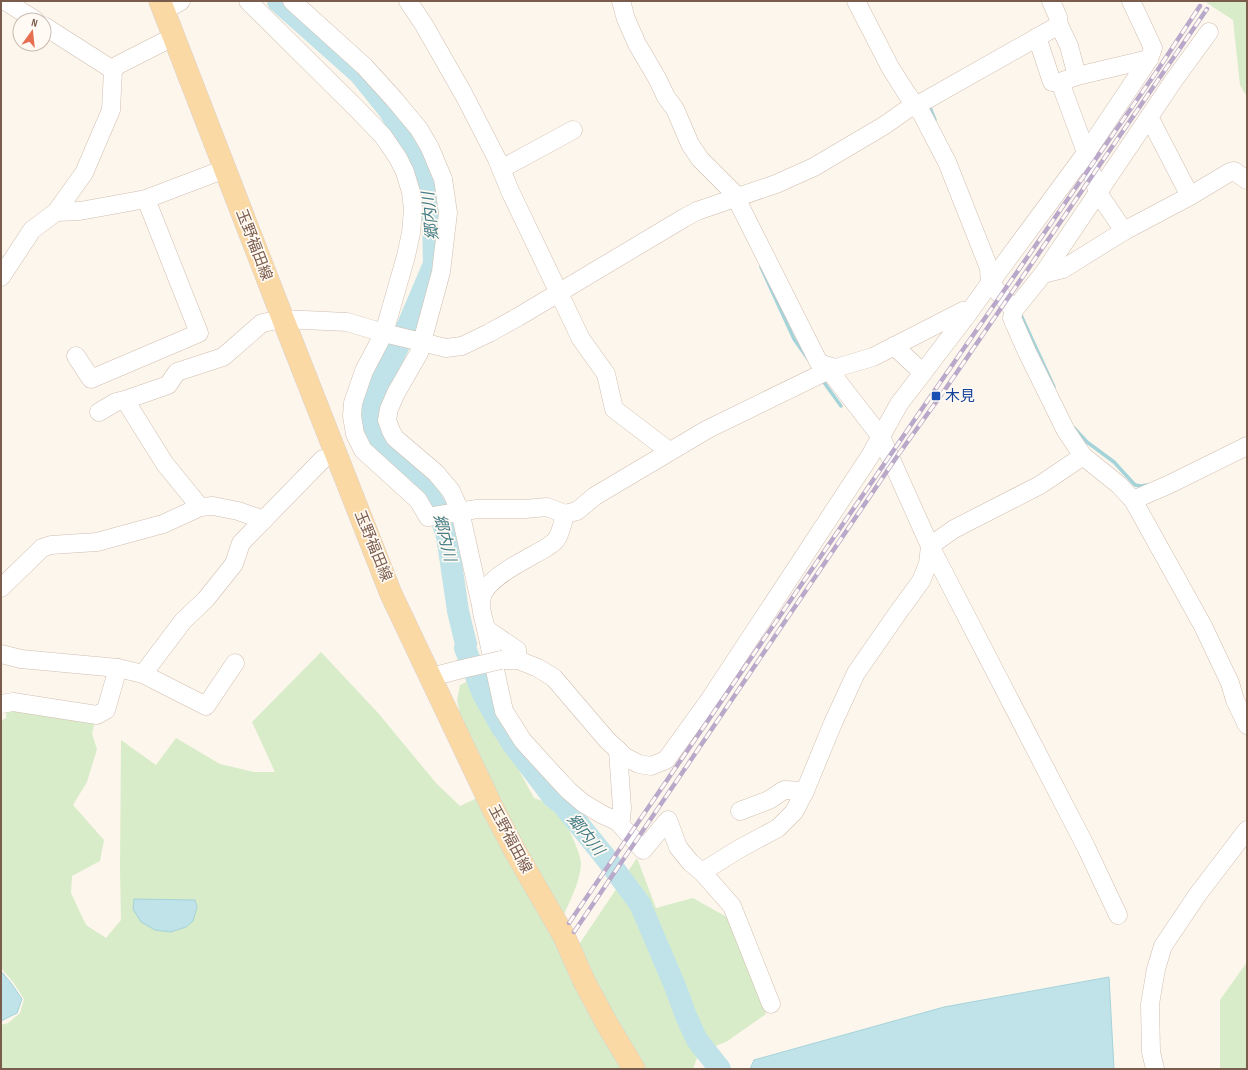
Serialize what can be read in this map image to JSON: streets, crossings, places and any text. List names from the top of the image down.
{
  "streets": {
    "main road": ["玉野福田線"]
  },
  "water": ["郷内川"],
  "places": {
    "transit": ["木見"]
  },
  "north": "top"
}
